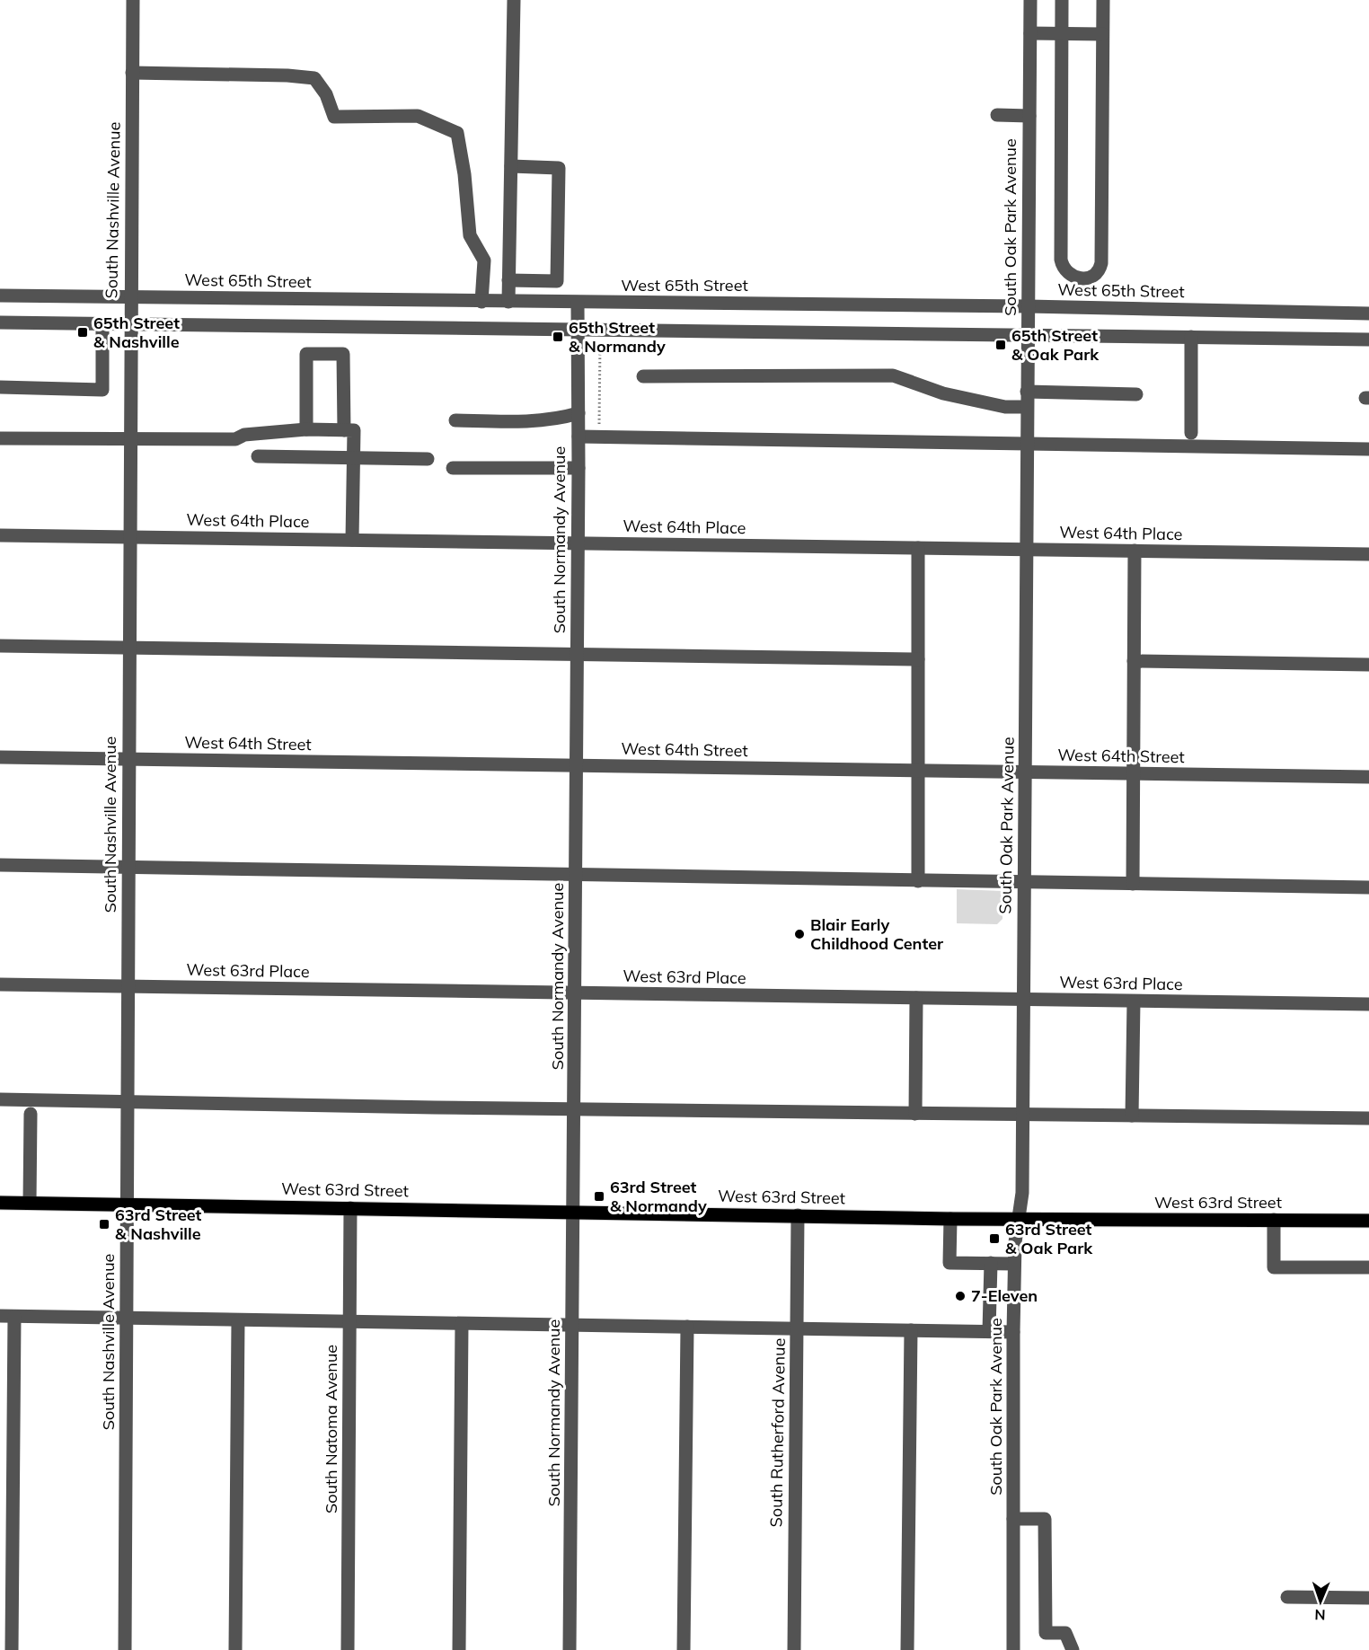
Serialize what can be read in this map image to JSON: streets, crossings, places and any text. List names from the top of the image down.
{
  "streets": {
    "main road": ["West 63rd Street"],
    "street": [
      "South Nashville Avenue",
      "South Oak Park Avenue",
      "West 65th Street",
      "West 64th Place",
      "South Normandy Avenue",
      "West 64th Street",
      "West 63rd Place",
      "South Natoma Avenue",
      "South Rutherford Avenue"
    ]
  },
  "crossings": [
    ["South Nashville Avenue", "West 65th Street"],
    ["South Nashville Avenue", "West 64th Place"],
    ["South Nashville Avenue", "West 64th Street"],
    ["South Nashville Avenue", "West 63rd Place"],
    ["South Nashville Avenue", "West 63rd Street"],
    ["South Oak Park Avenue", "West 65th Street"],
    ["South Oak Park Avenue", "West 64th Place"],
    ["South Oak Park Avenue", "West 64th Street"],
    ["South Oak Park Avenue", "West 63rd Place"],
    ["South Oak Park Avenue", "West 63rd Street"],
    ["West 65th Street", "South Normandy Avenue"],
    ["West 64th Place", "South Normandy Avenue"],
    ["South Normandy Avenue", "West 64th Street"],
    ["South Normandy Avenue", "West 63rd Place"],
    ["South Normandy Avenue", "West 63rd Street"],
    ["West 63rd Street", "South Natoma Avenue"],
    ["West 63rd Street", "South Rutherford Avenue"]
  ],
  "places": {
    "transit": [
      "65th Street & Nashville",
      "65th Street & Normandy",
      "65th Street & Oak Park",
      "63rd Street & Normandy",
      "63rd Street & Nashville",
      "63rd Street & Oak Park"
    ],
    "other": ["Blair Early Childhood Center", "7-Eleven"]
  },
  "north": "bottom"
}
